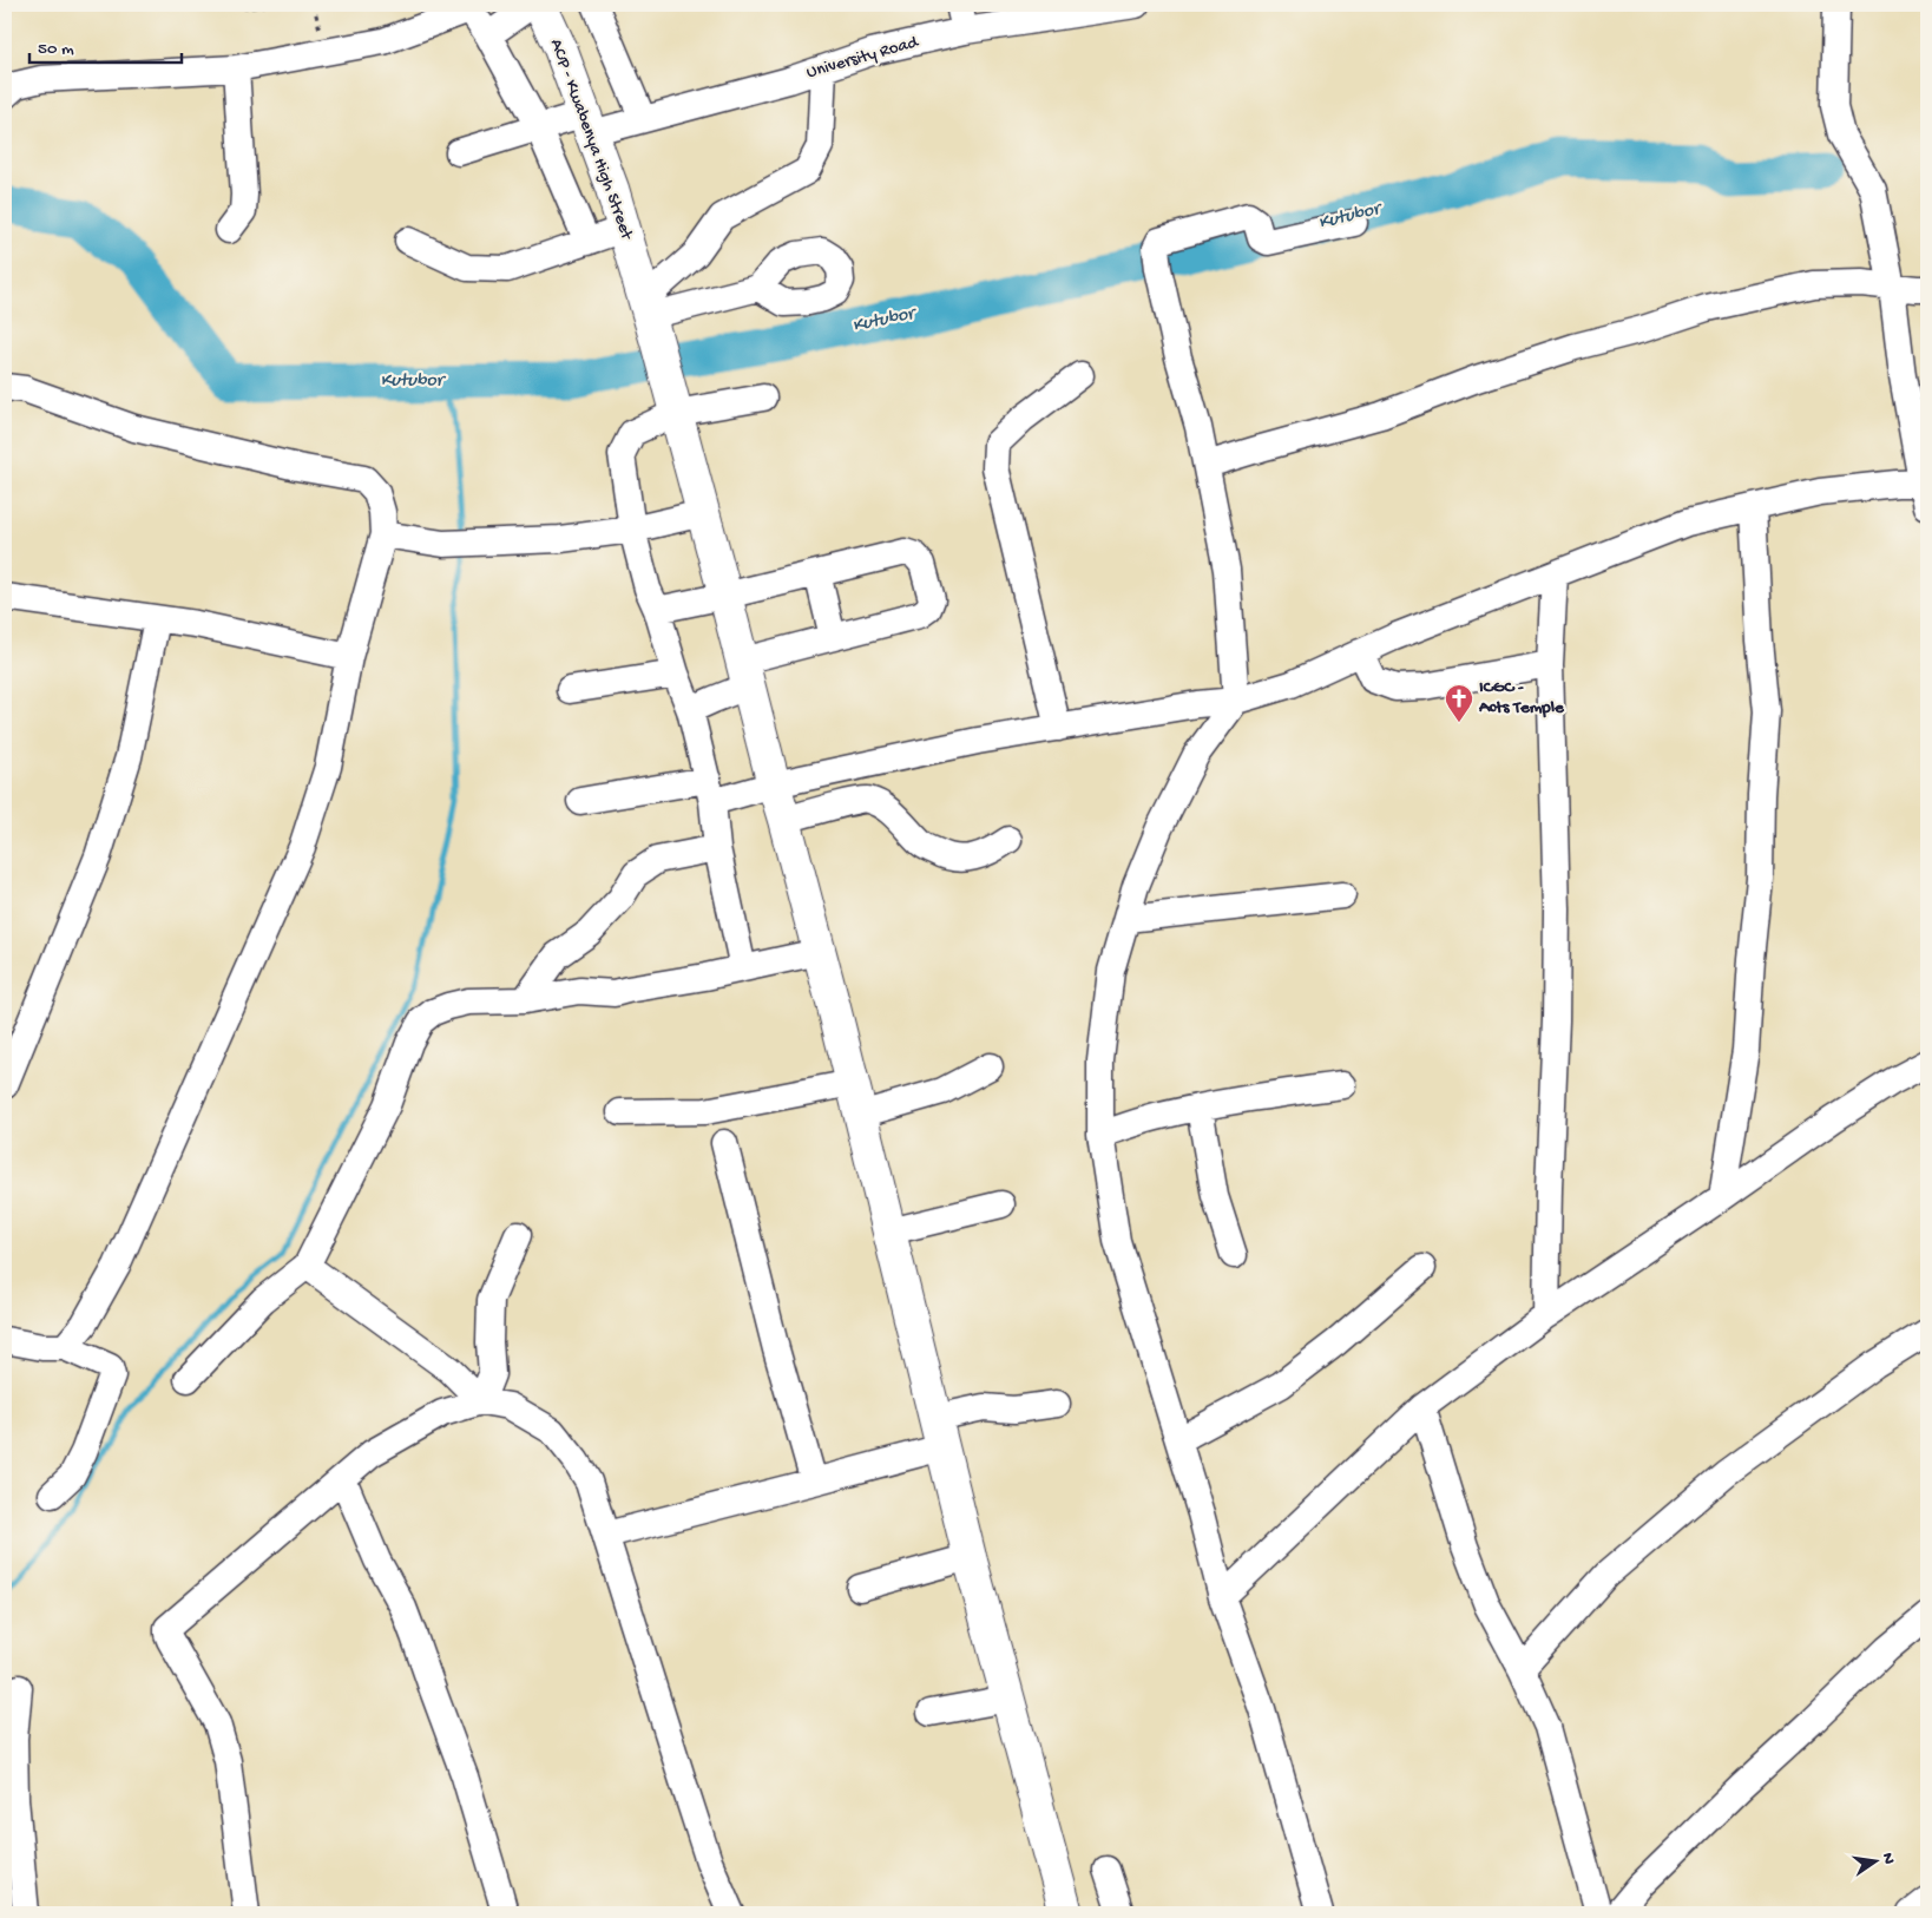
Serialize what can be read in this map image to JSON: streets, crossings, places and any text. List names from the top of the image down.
{
  "streets": {
    "main road": ["ACP - Kwabenya High Street"],
    "street": ["University Road"]
  },
  "crossings": [
    ["University Road", "ACP - Kwabenya High Street"]
  ],
  "water": ["Kutubor"],
  "places": {
    "church": ["ICGC - Acts Temple"]
  },
  "scale_bar": "50 m",
  "north": "right"
}
